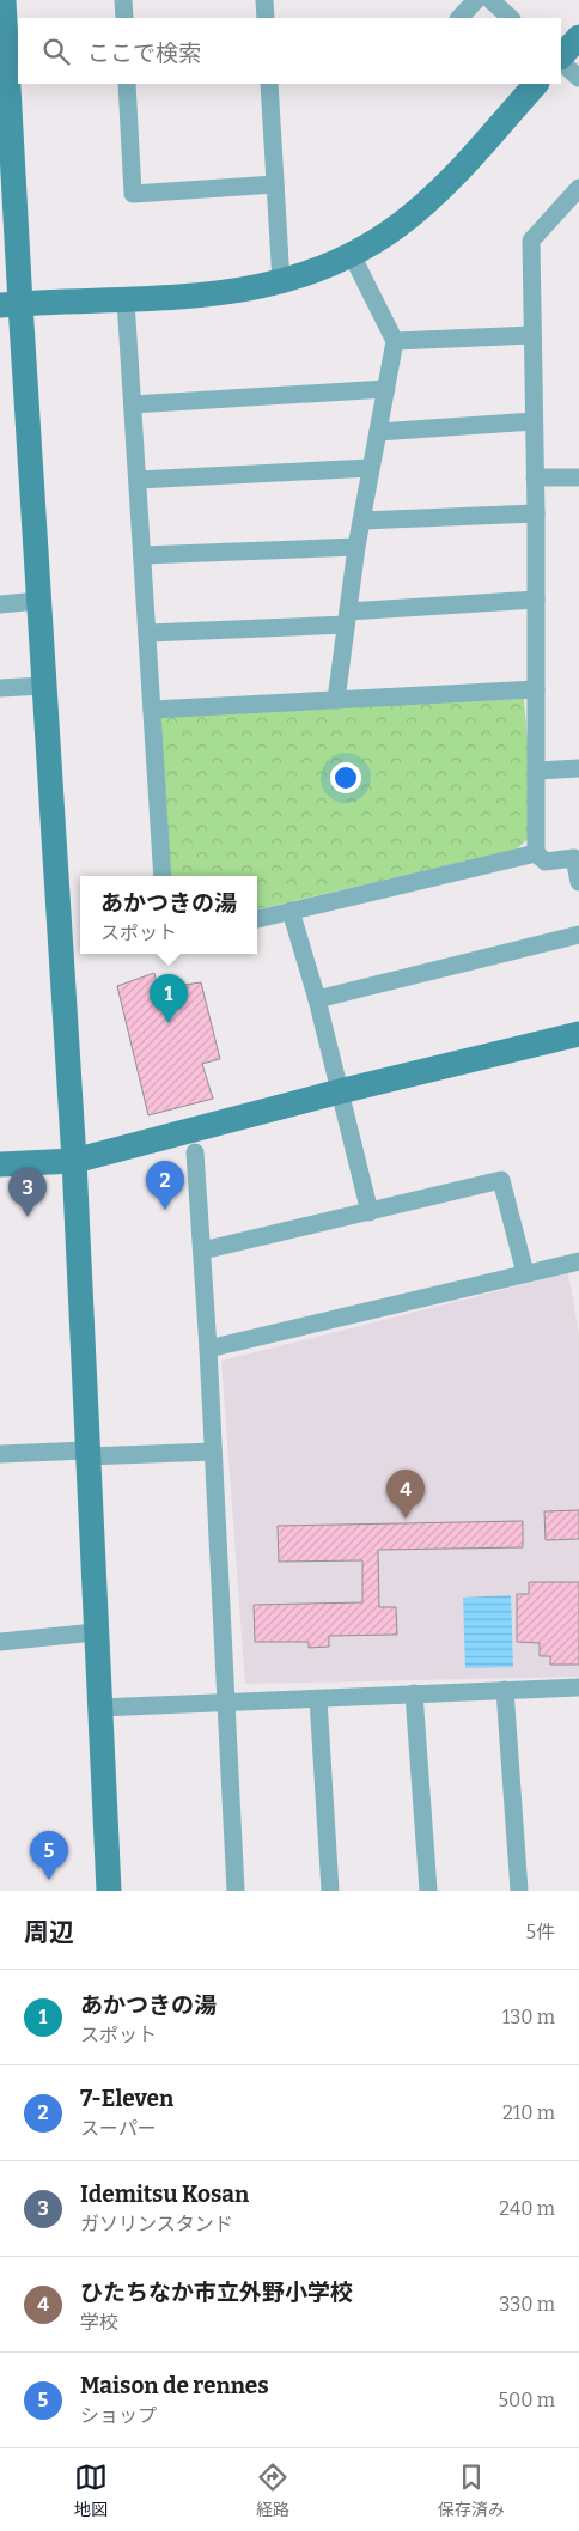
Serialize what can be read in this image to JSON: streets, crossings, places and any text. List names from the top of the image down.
{
  "page": {
    "search": "ここで検索",
    "popup": ["あかつきの湯", "スポット"],
    "pins": [
      "1",
      "2",
      "3",
      "4",
      "5"
    ],
    "heading": ["周辺", "5件"],
    "list": [
      {
        "mark": "1",
        "name": "あかつきの湯",
        "note": "スポット",
        "value": "130 m"
      },
      {
        "mark": "2",
        "name": "7-Eleven",
        "note": "スーパー",
        "value": "210 m"
      },
      {
        "mark": "3",
        "name": "Idemitsu Kosan",
        "note": "ガソリンスタンド",
        "value": "240 m"
      },
      {
        "mark": "4",
        "name": "ひたちなか市立外野小学校",
        "note": "学校",
        "value": "330 m"
      },
      {
        "mark": "5",
        "name": "Maison de rennes",
        "note": "ショップ",
        "value": "500 m"
      }
    ],
    "nav": ["地図", "経路", "保存済み"]
  }
}
